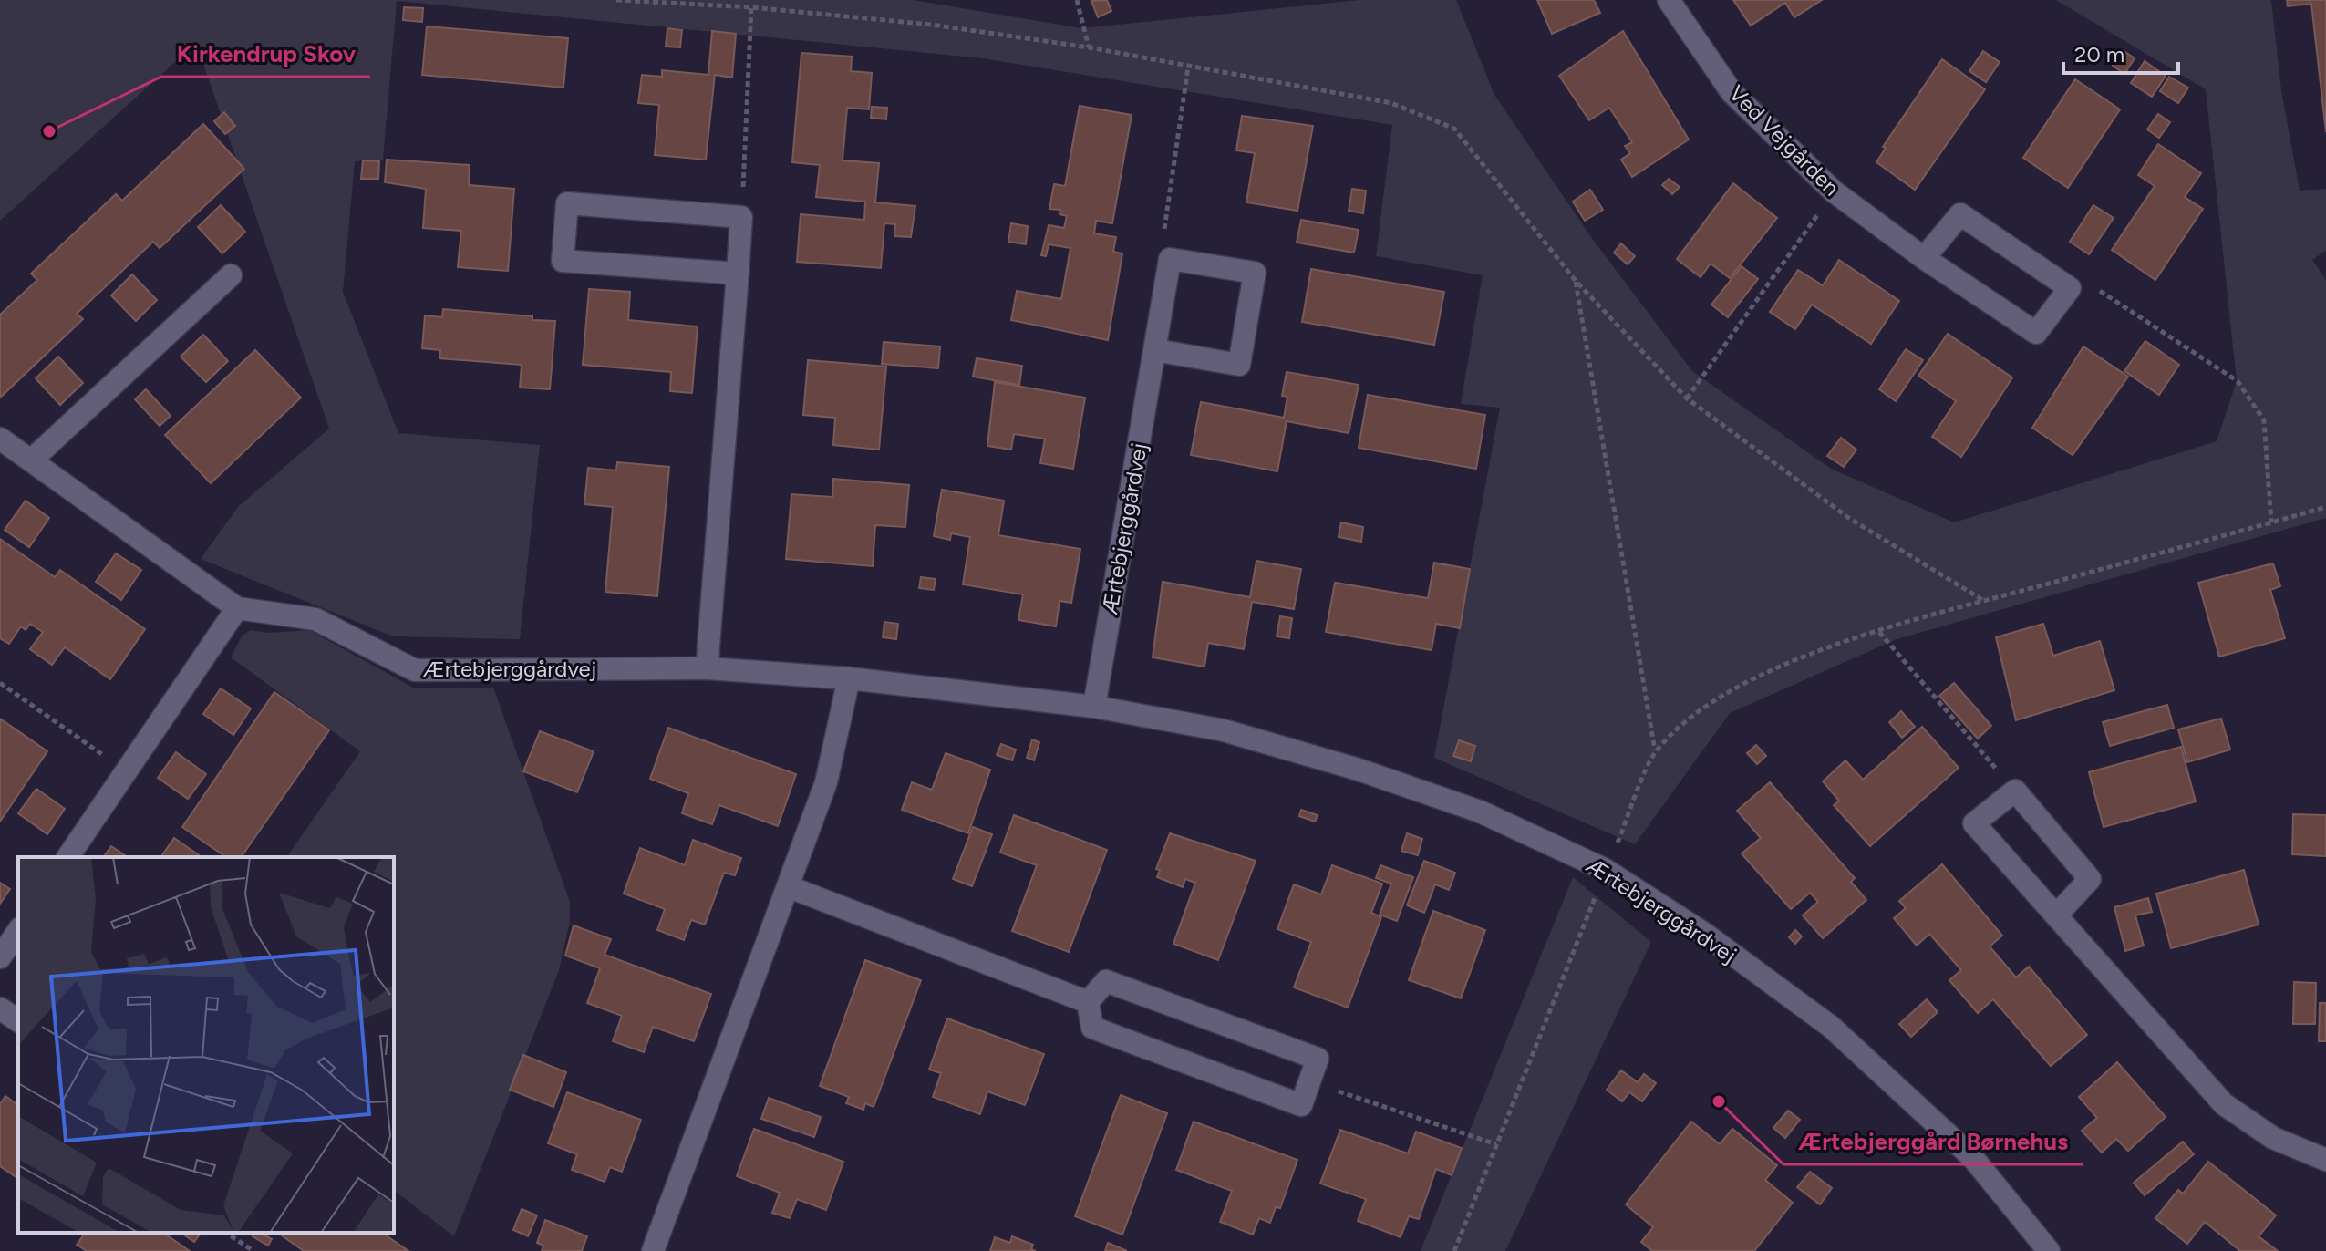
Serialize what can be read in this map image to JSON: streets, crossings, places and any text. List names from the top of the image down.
{
  "streets": {
    "street": ["Ved Vejgården", "Ærtebjerggårdvej"]
  },
  "places": ["Kirkendrup Skov", "Ærtebjerggård Børnehus"],
  "scale_bar": "20 m"
}
